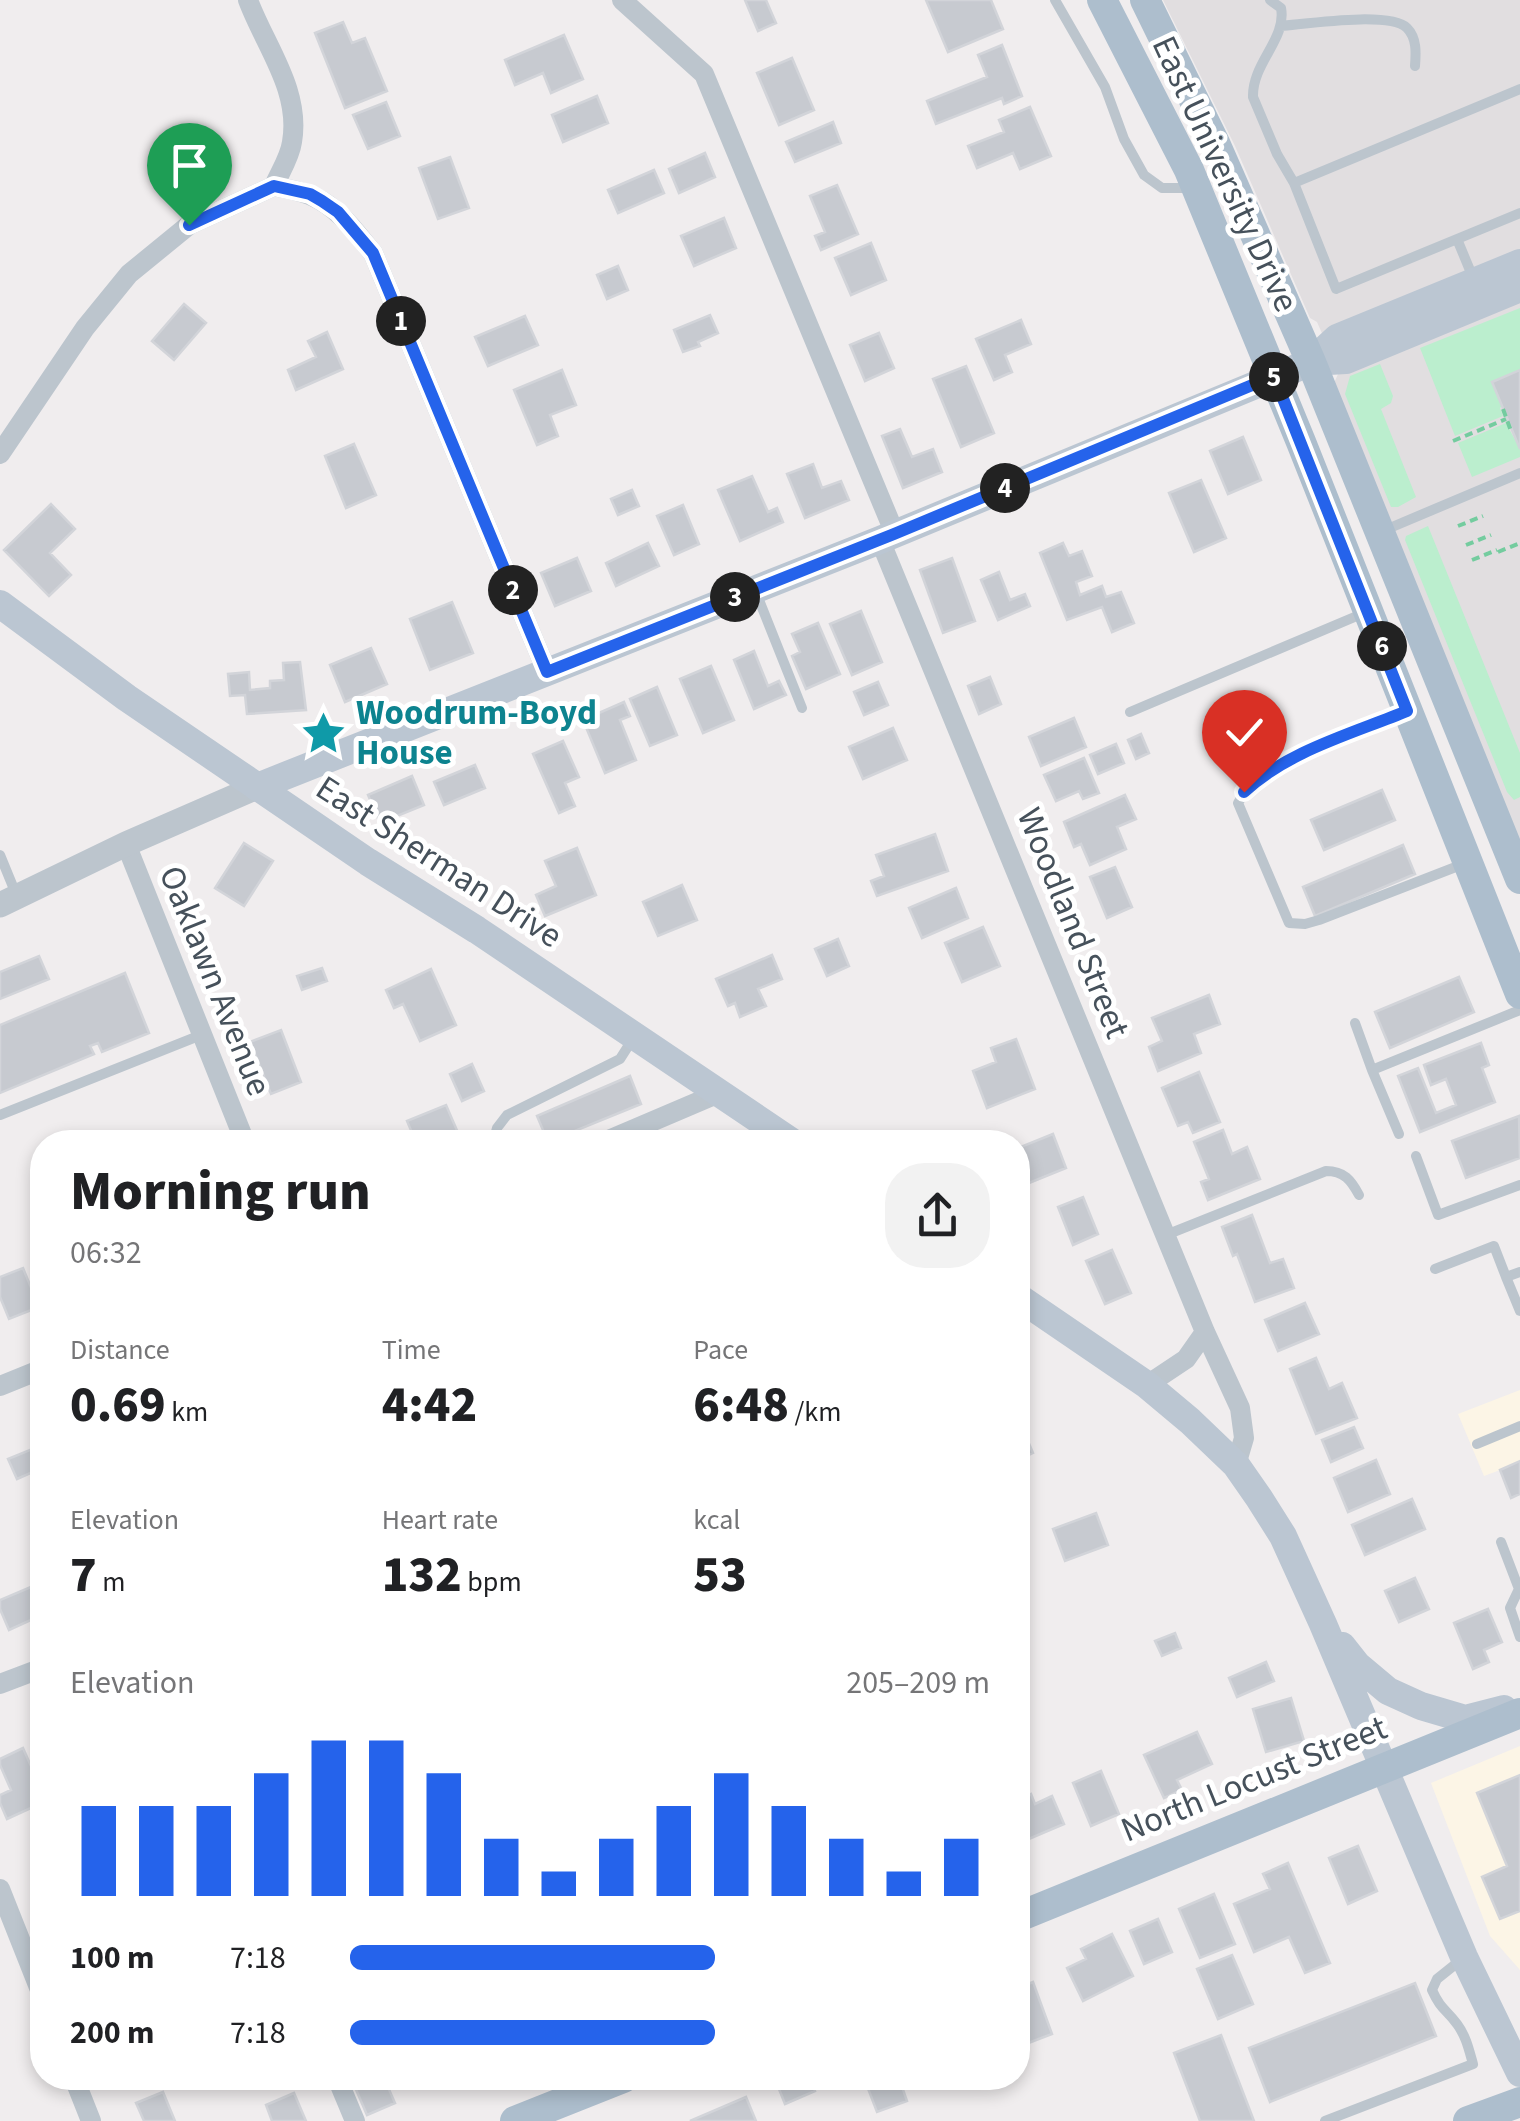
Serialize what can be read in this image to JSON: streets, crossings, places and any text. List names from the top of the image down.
{
  "streets": {
    "main road": ["East University Drive", "East Sherman Drive", "North Locust Street"],
    "street": ["Woodland Street", "Oaklawn Avenue"]
  },
  "places": {
    "place": ["Woodrum-Boyd House"]
  },
  "page": {
    "pins": [
      "1",
      "5",
      "4",
      "2",
      "3",
      "6"
    ],
    "heading": ["Morning run", "06:32"],
    "stats": [
      ["Distance", "0.69 km"],
      ["Time", "4:42"],
      ["Pace", "6:48 /km"],
      ["Elevation", "7 m"],
      ["Heart rate", "132 bpm"],
      ["kcal", "53"]
    ],
    "chart": ["Elevation", "205–209 m"],
    "list": [
      {
        "name": "100 m",
        "note": "7:18"
      },
      {
        "name": "200 m",
        "note": "7:18"
      }
    ]
  }
}
